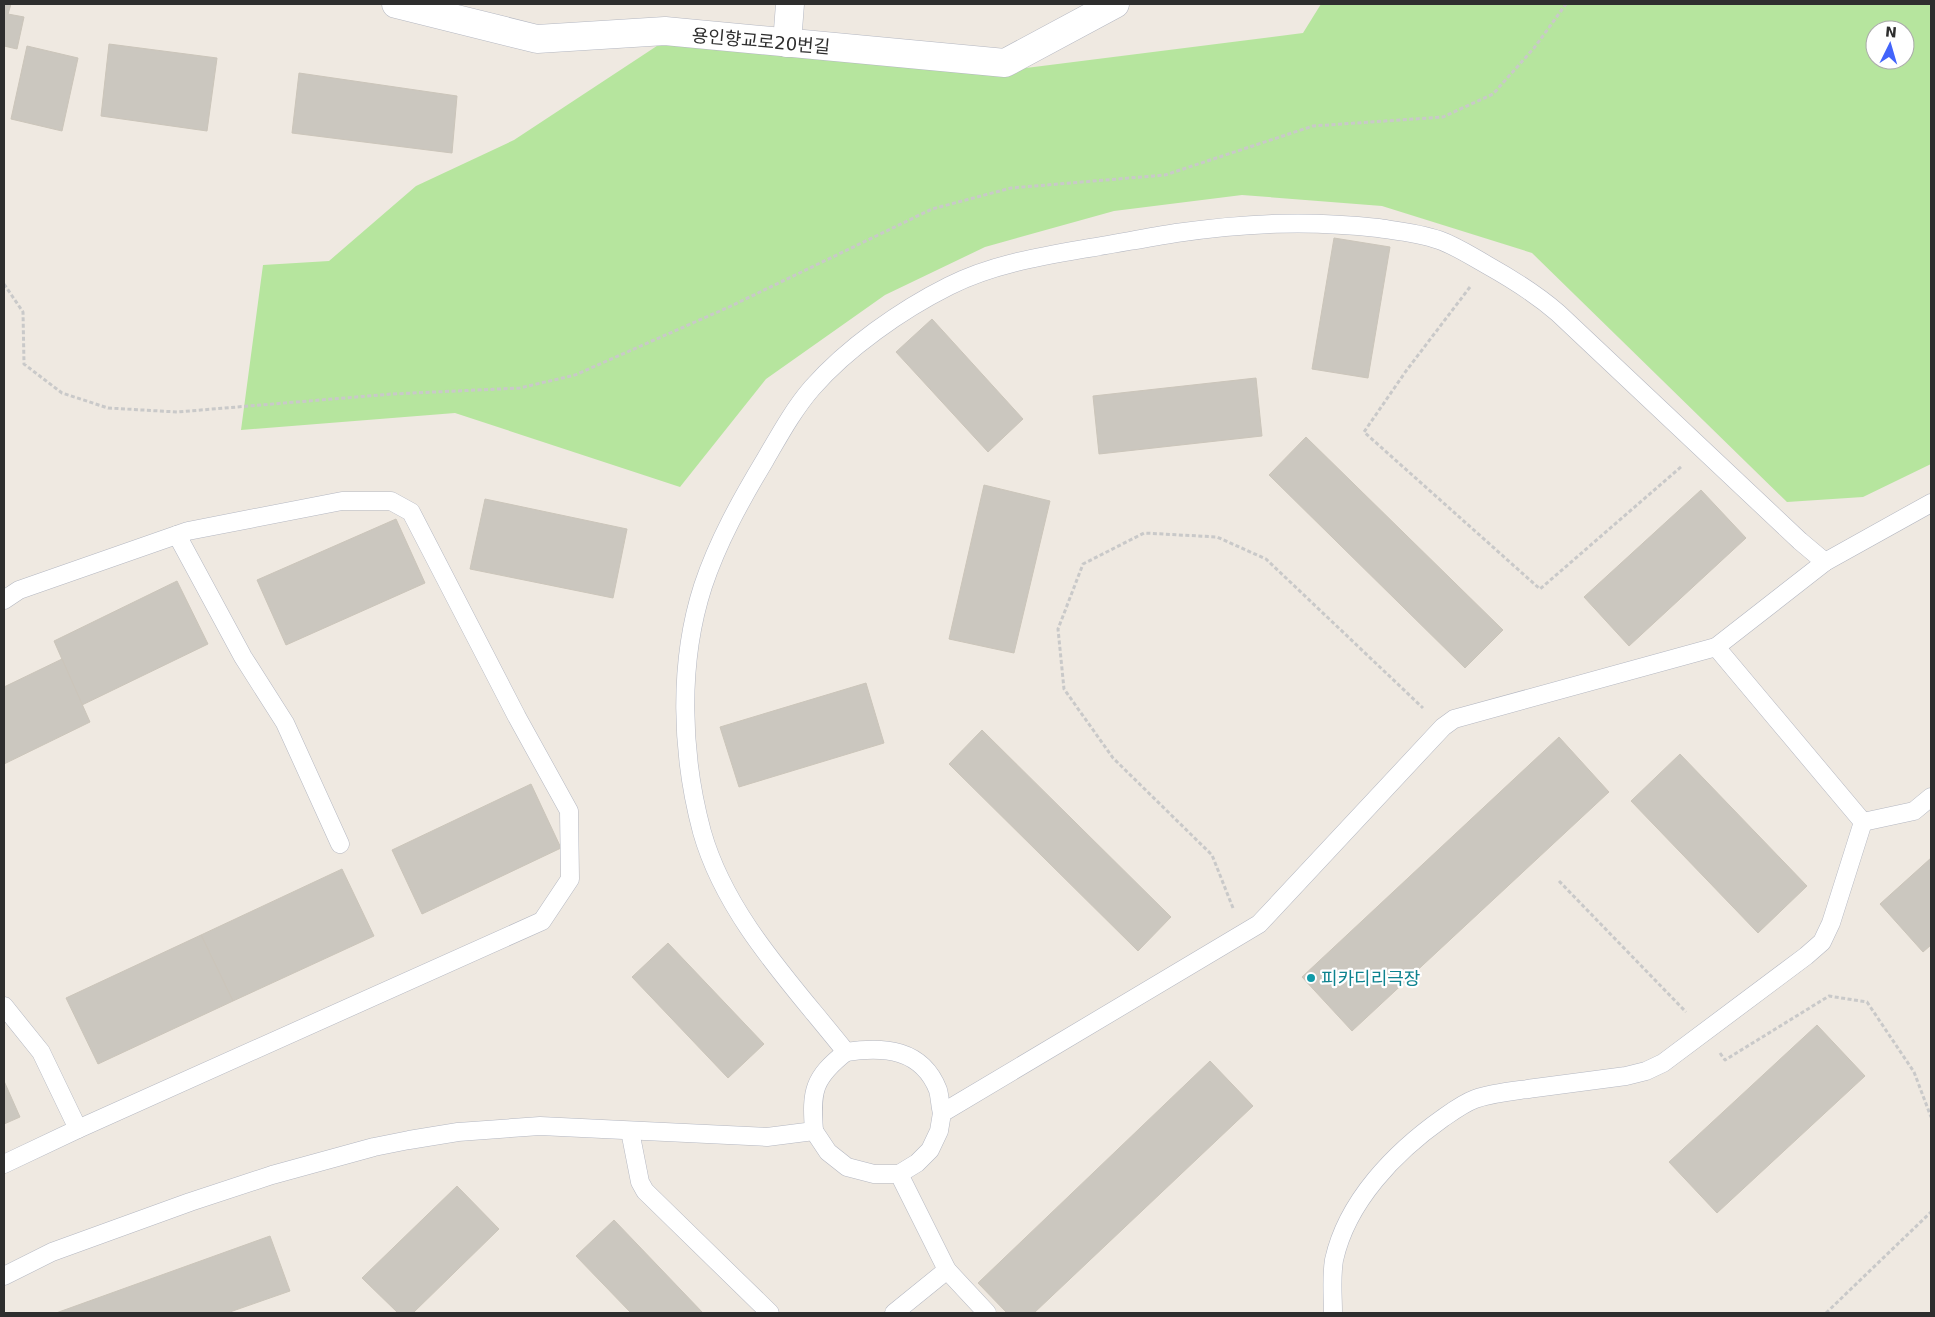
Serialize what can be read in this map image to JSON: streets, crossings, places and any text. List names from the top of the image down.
{
  "streets": {
    "street": ["용인향교로20번길"]
  },
  "places": ["피카디리극장"],
  "north": "top"
}
